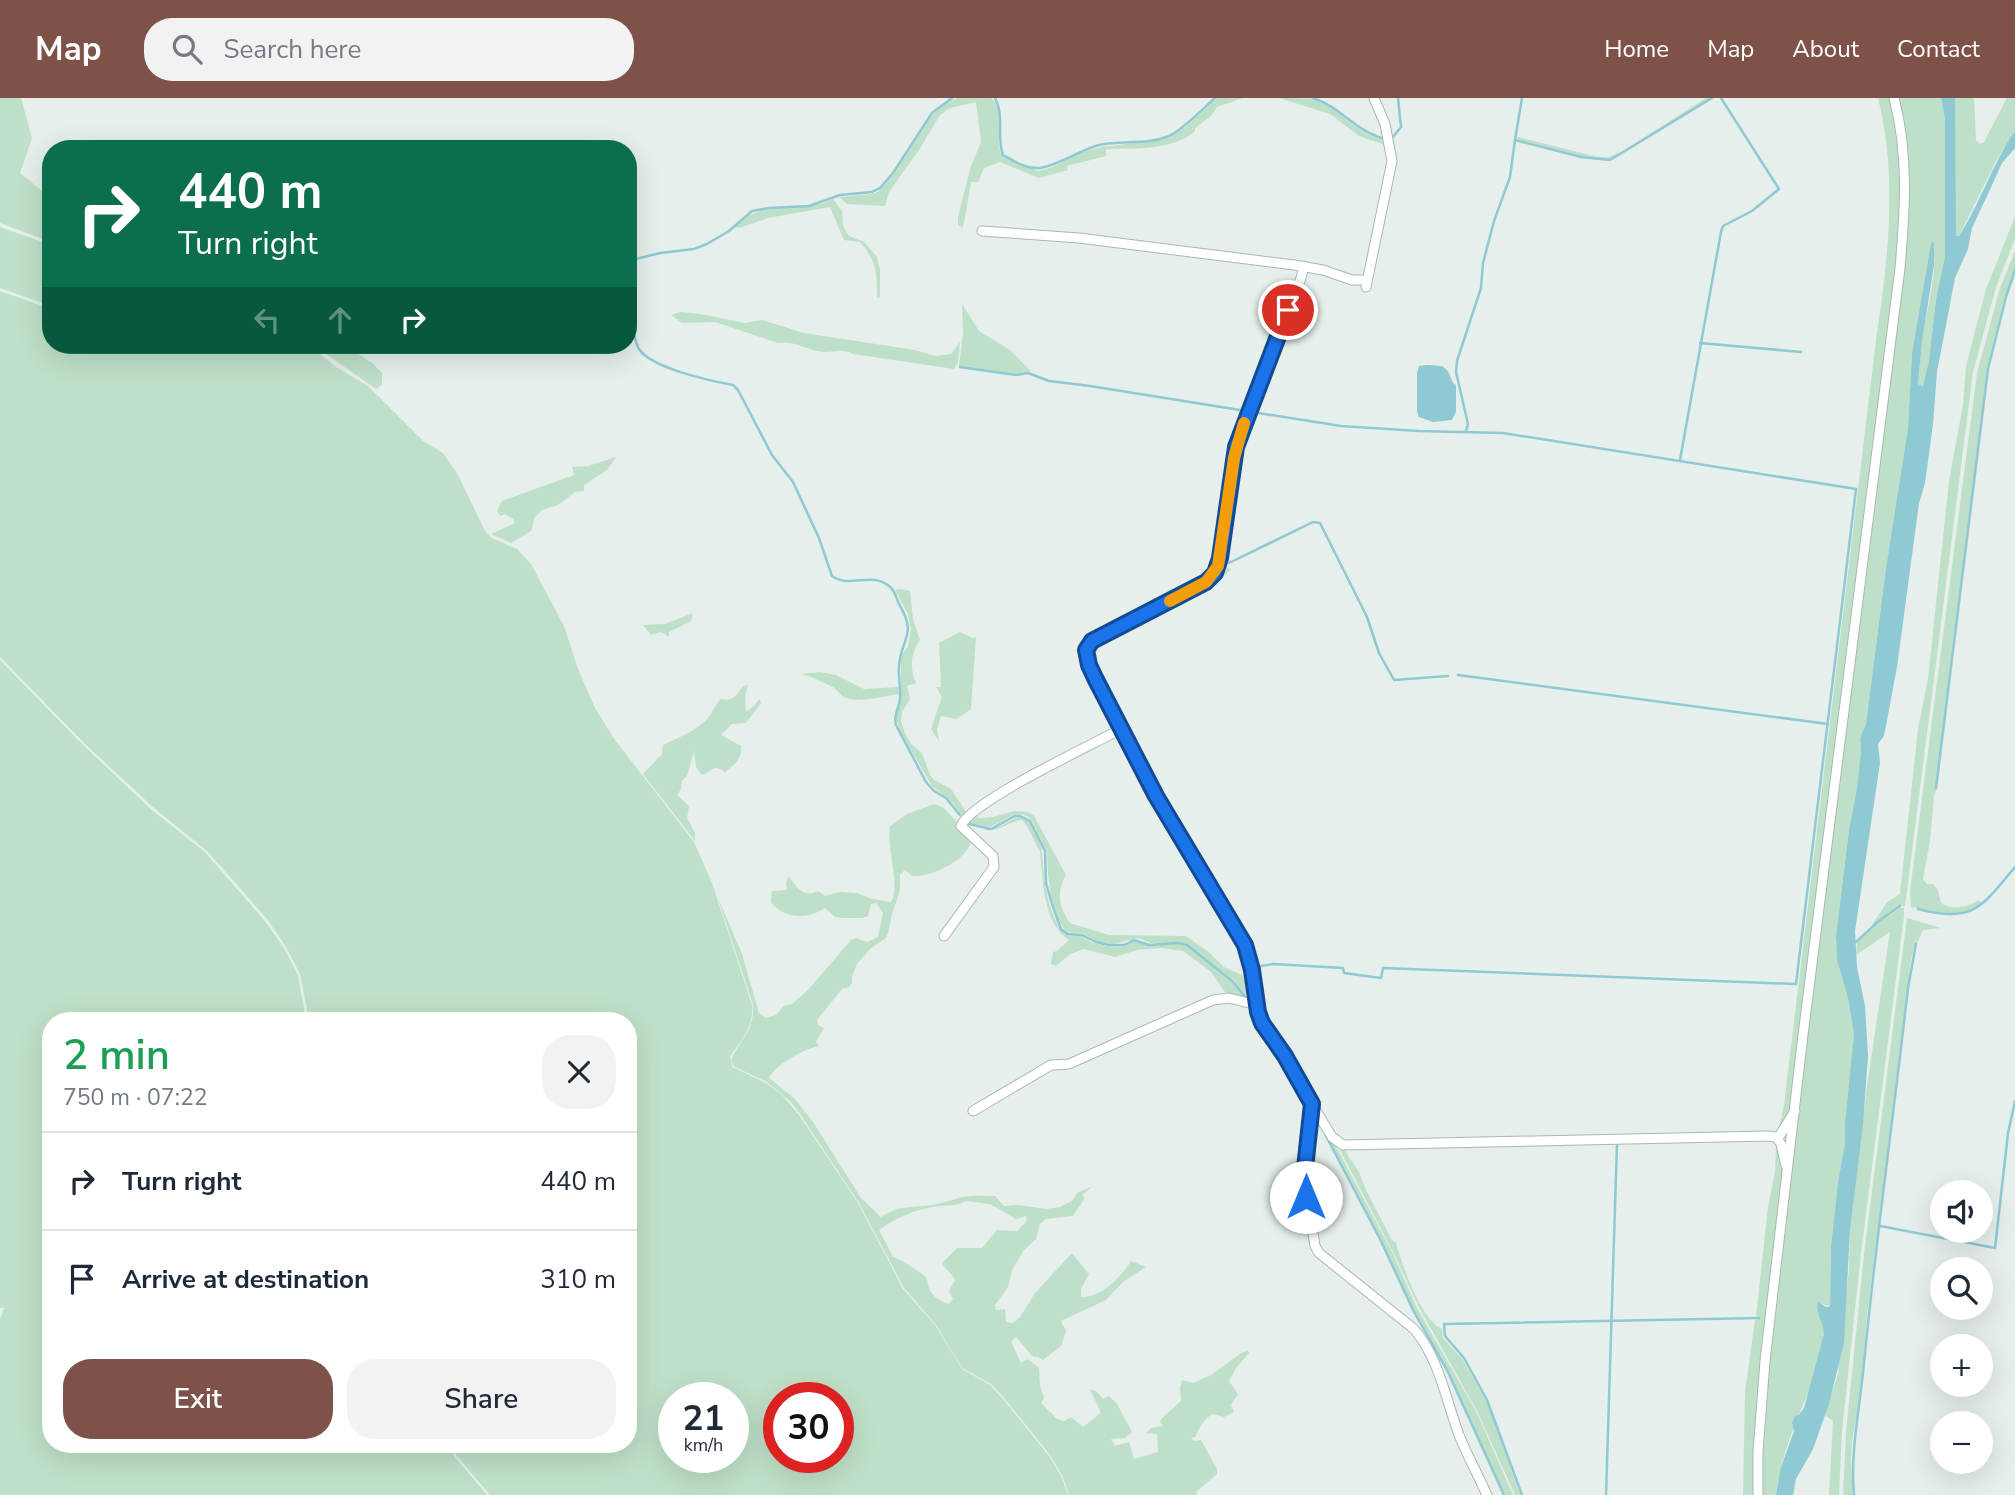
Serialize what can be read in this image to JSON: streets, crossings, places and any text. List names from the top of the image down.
{
  "page": {
    "header": "Map",
    "search": "Search here",
    "nav": [
      "Home",
      "Map",
      "About",
      "Contact"
    ],
    "turn": ["440 m", "Turn right"],
    "heading": ["2 min", "750 m · 07:22"],
    "list": [
      {
        "name": "Turn right",
        "value": "440 m"
      },
      {
        "name": "Arrive at destination",
        "value": "310 m"
      }
    ],
    "map_buttons": ["+", "−"],
    "buttons": ["Exit", "Share"],
    "speed": "21 km/h",
    "limit": "30"
  }
}
